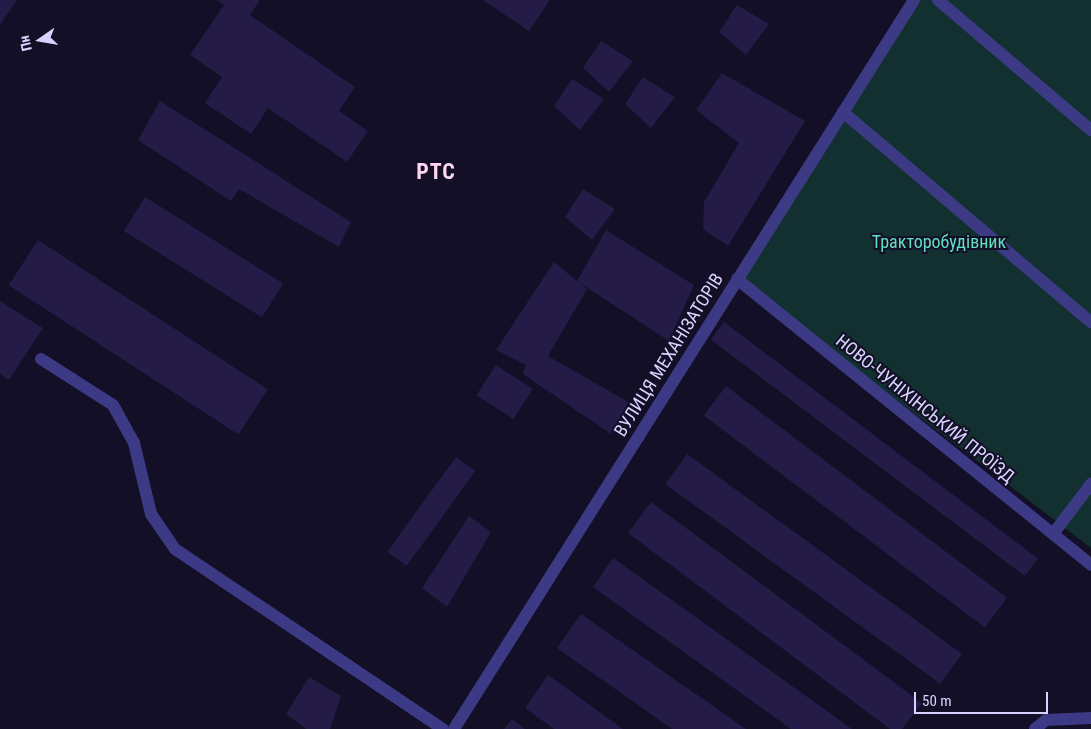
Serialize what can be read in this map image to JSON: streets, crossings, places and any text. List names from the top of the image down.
{
  "streets": {
    "street": ["ВУЛИЦЯ МЕХАНІЗАТОРІВ", "НОВО-ЧУНІХІНСЬКИЙ ПРОЇЗД"]
  },
  "crossings": [
    ["ВУЛИЦЯ МЕХАНІЗАТОРІВ", "НОВО-ЧУНІХІНСЬКИЙ ПРОЇЗД"]
  ],
  "districts": ["РТС"],
  "parks": ["Тракторобудівник"],
  "scale_bar": "50 m",
  "north": "left"
}
